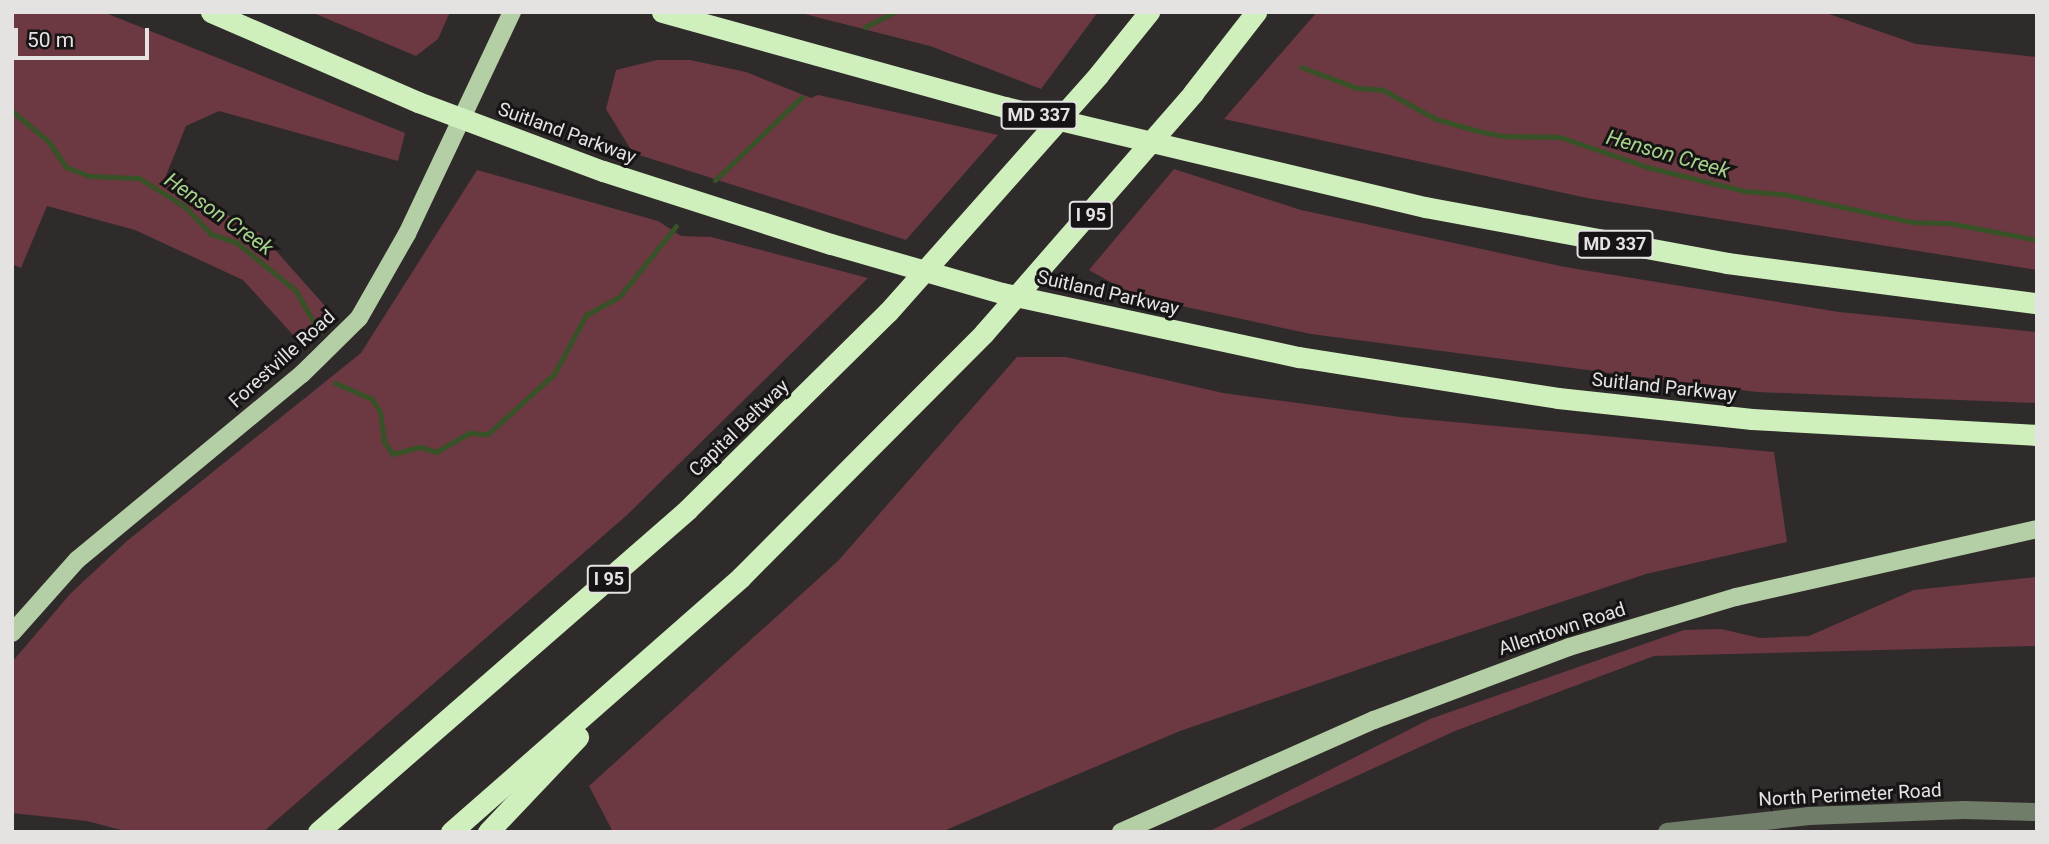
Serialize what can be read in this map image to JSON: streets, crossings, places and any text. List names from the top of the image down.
{
  "streets": {
    "highway": [
      "MD 337",
      "Suitland Parkway",
      "I 95",
      "Capital Beltway"
    ],
    "main road": ["Forestville Road", "Allentown Road"],
    "street": ["North Perimeter Road"]
  },
  "crossings": [
    ["Suitland Parkway", "Forestville Road"]
  ],
  "water": ["Henson Creek"],
  "scale_bar": "50 m"
}
